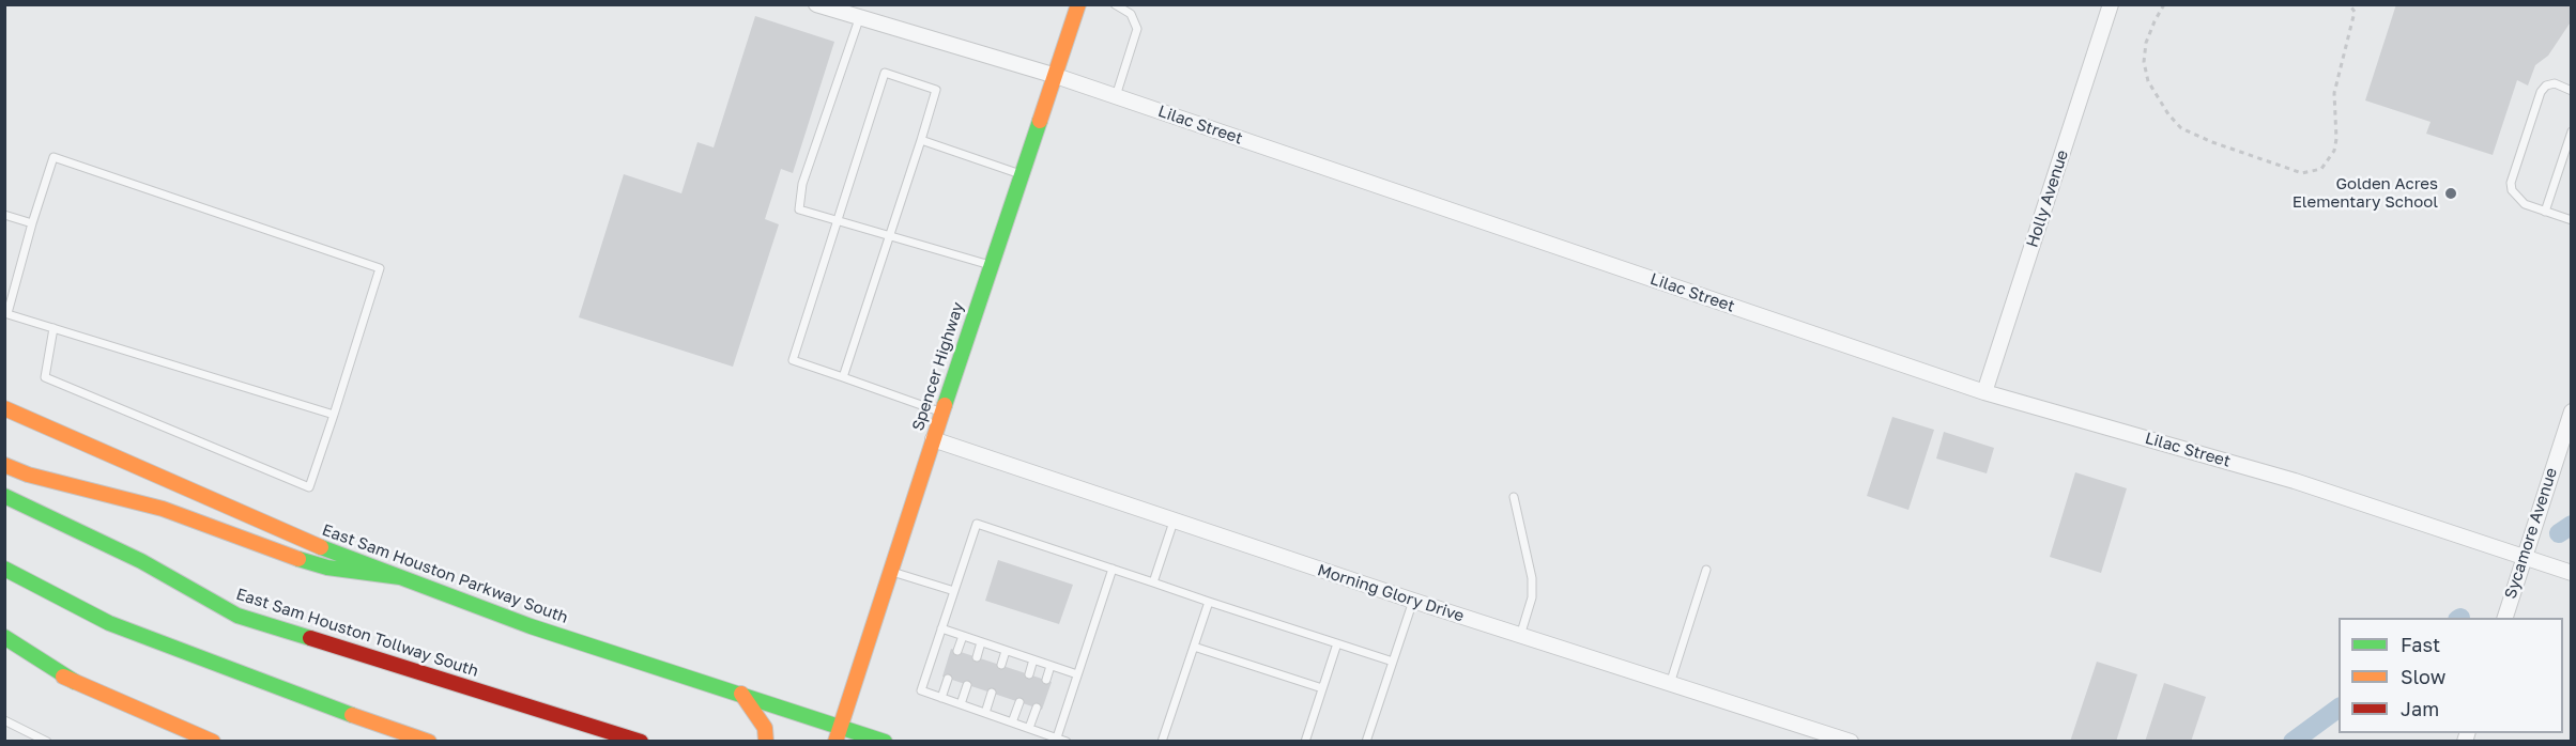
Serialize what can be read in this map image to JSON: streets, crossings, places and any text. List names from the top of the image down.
{
  "streets": {
    "main road": ["Spencer Highway", "East Sam Houston Parkway South", "East Sam Houston Tollway South"],
    "street": [
      "Lilac Street",
      "Holly Avenue",
      "Sycamore Avenue",
      "Morning Glory Drive"
    ]
  },
  "crossings": [
    ["Lilac Street", "Holly Avenue"],
    ["Lilac Street", "Spencer Highway"],
    ["Lilac Street", "Sycamore Avenue"],
    ["Spencer Highway", "East Sam Houston Parkway South"],
    ["Spencer Highway", "Morning Glory Drive"]
  ],
  "places": ["Golden Acres Elementary School"],
  "legend": ["Fast", "Slow", "Jam"]
}
